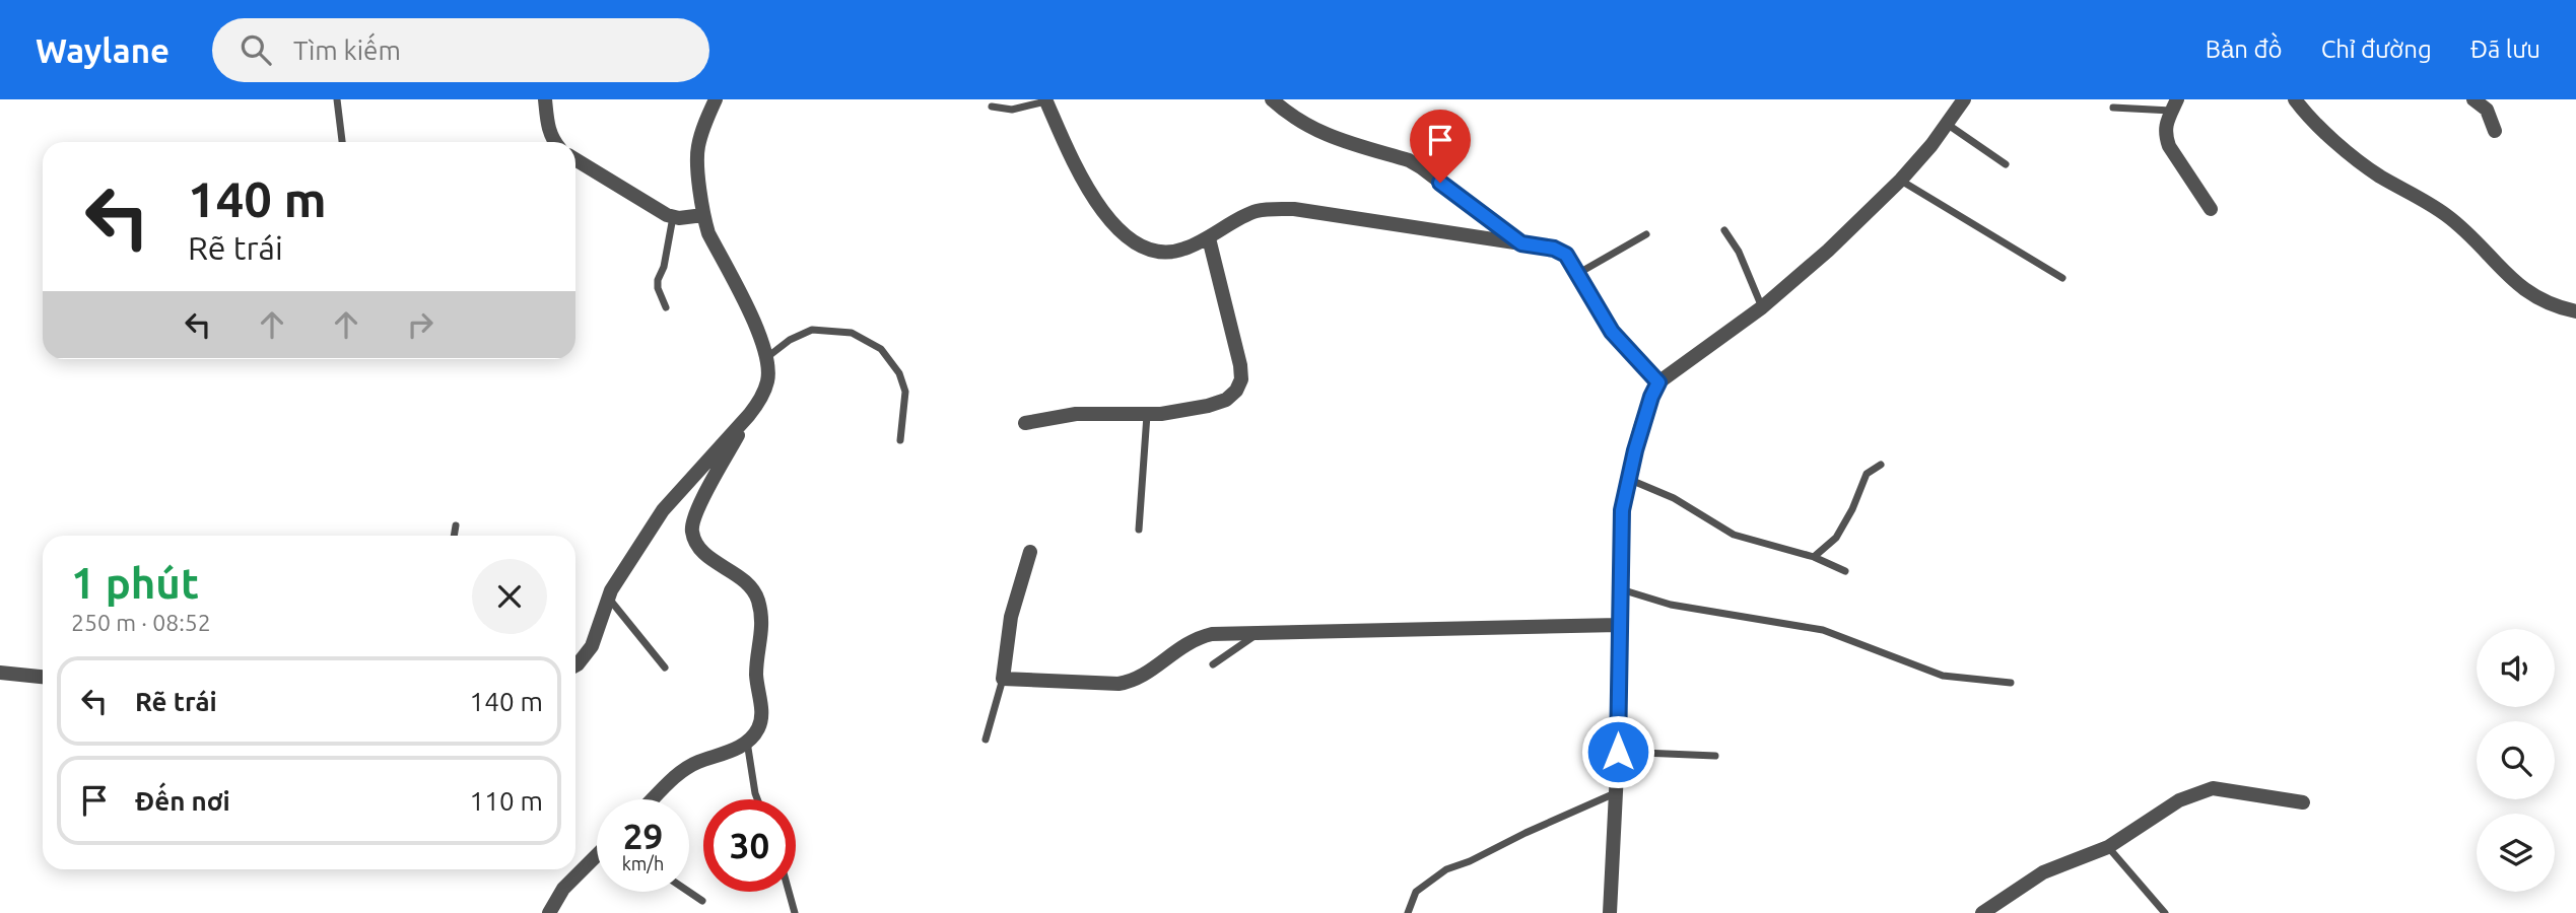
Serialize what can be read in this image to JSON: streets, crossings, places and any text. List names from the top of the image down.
{
  "page": {
    "header": "Waylane",
    "search": "Tìm kiếm",
    "nav": ["Bản đồ", "Chỉ đường", "Đã lưu"],
    "turn": ["140 m", "Rẽ trái"],
    "heading": ["1 phút", "250 m · 08:52"],
    "list": [
      {
        "name": "Rẽ trái",
        "value": "140 m"
      },
      {
        "name": "Đến nơi",
        "value": "110 m"
      }
    ],
    "speed": "29 km/h",
    "limit": "30"
  }
}
